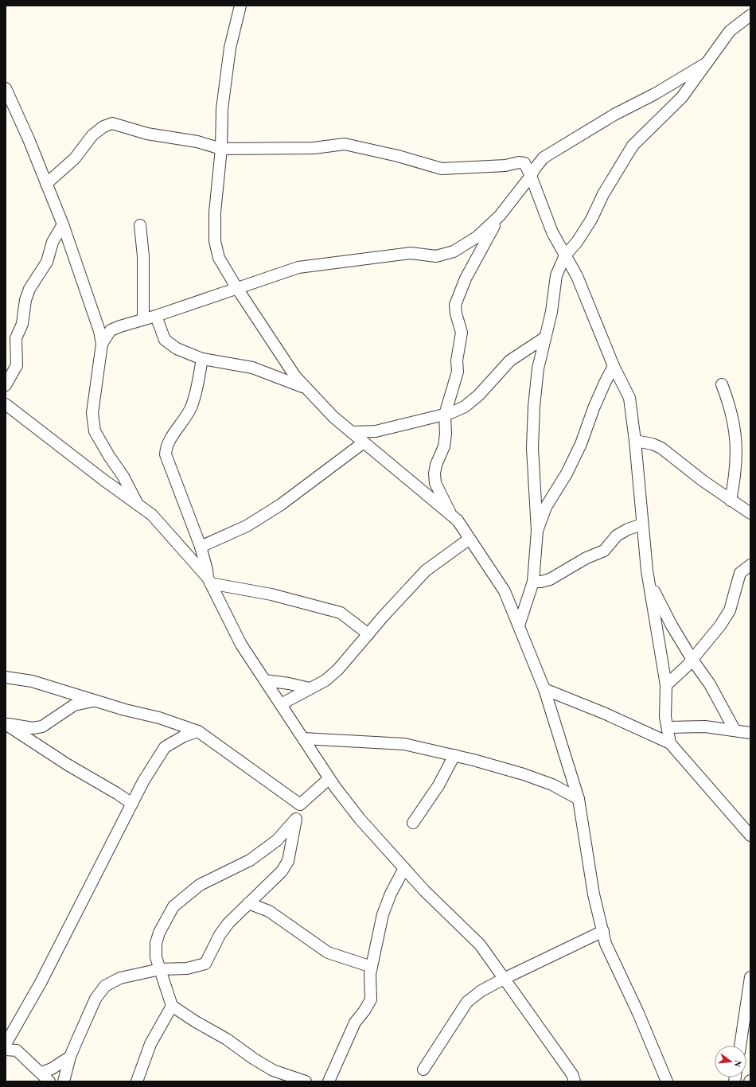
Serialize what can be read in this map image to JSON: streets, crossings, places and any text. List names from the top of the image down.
{
  "north": "right"
}
